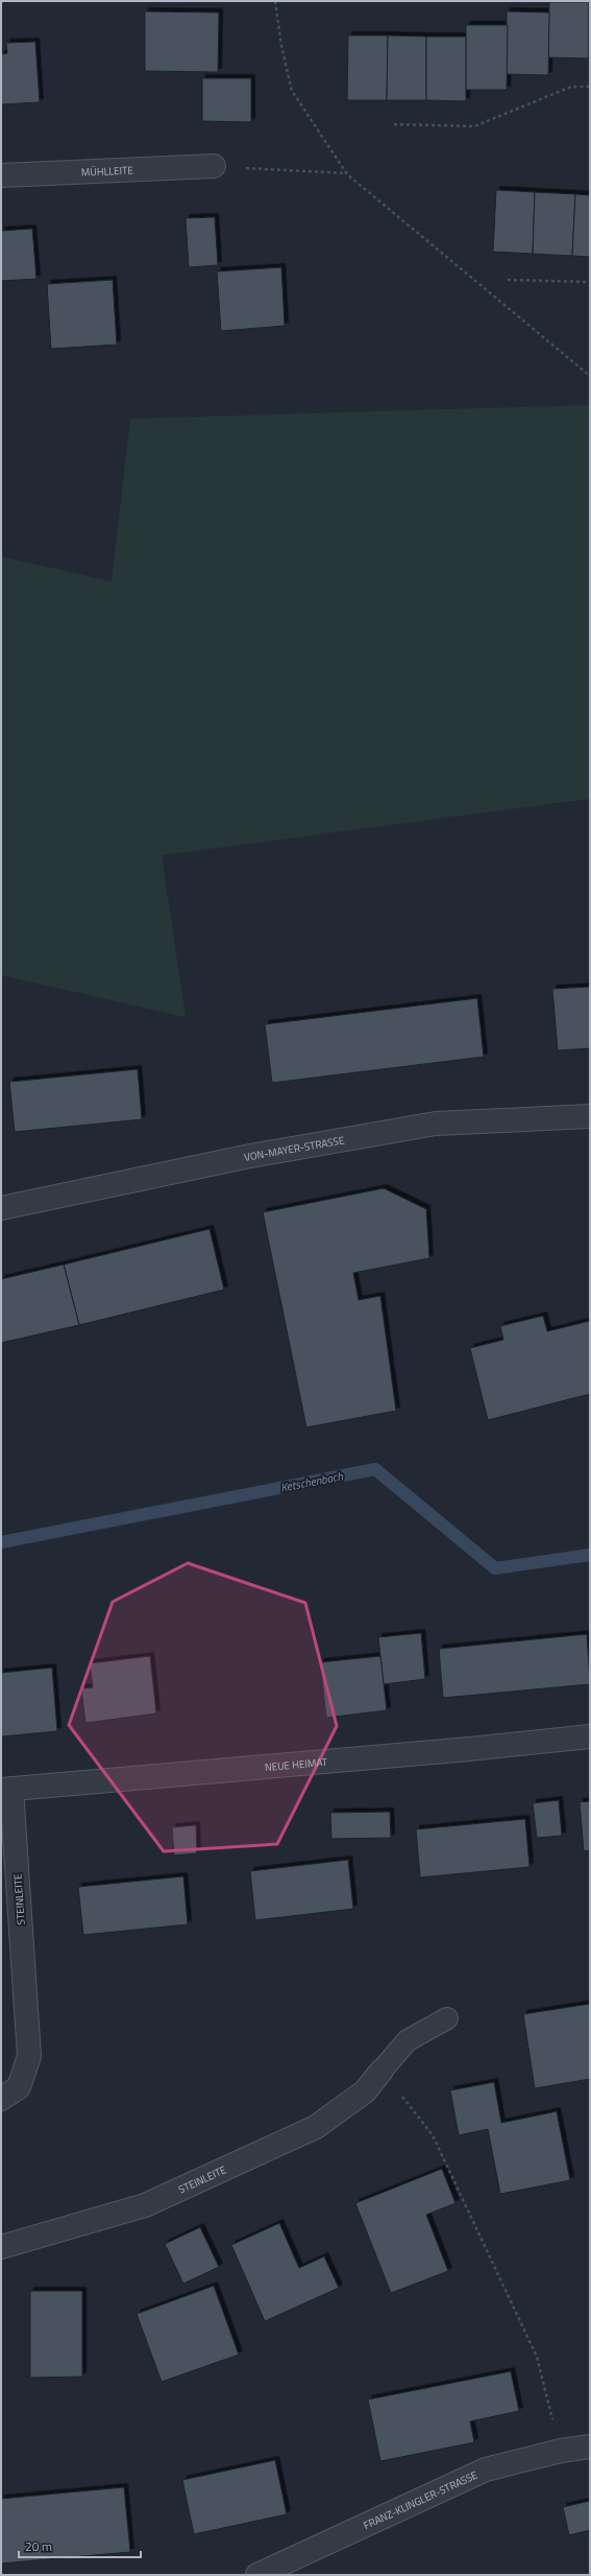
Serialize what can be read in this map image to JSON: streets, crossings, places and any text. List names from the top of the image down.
{
  "streets": {
    "street": [
      "MÜHLLEITE",
      "VON-MAYER-STRASSE",
      "NEUE HEIMAT",
      "STEINLEITE",
      "FRANZ-KLINGLER-STRASSE"
    ]
  },
  "crossings": [
    ["NEUE HEIMAT", "STEINLEITE"]
  ],
  "water": ["Ketschenbach"],
  "scale_bar": "20 m"
}
